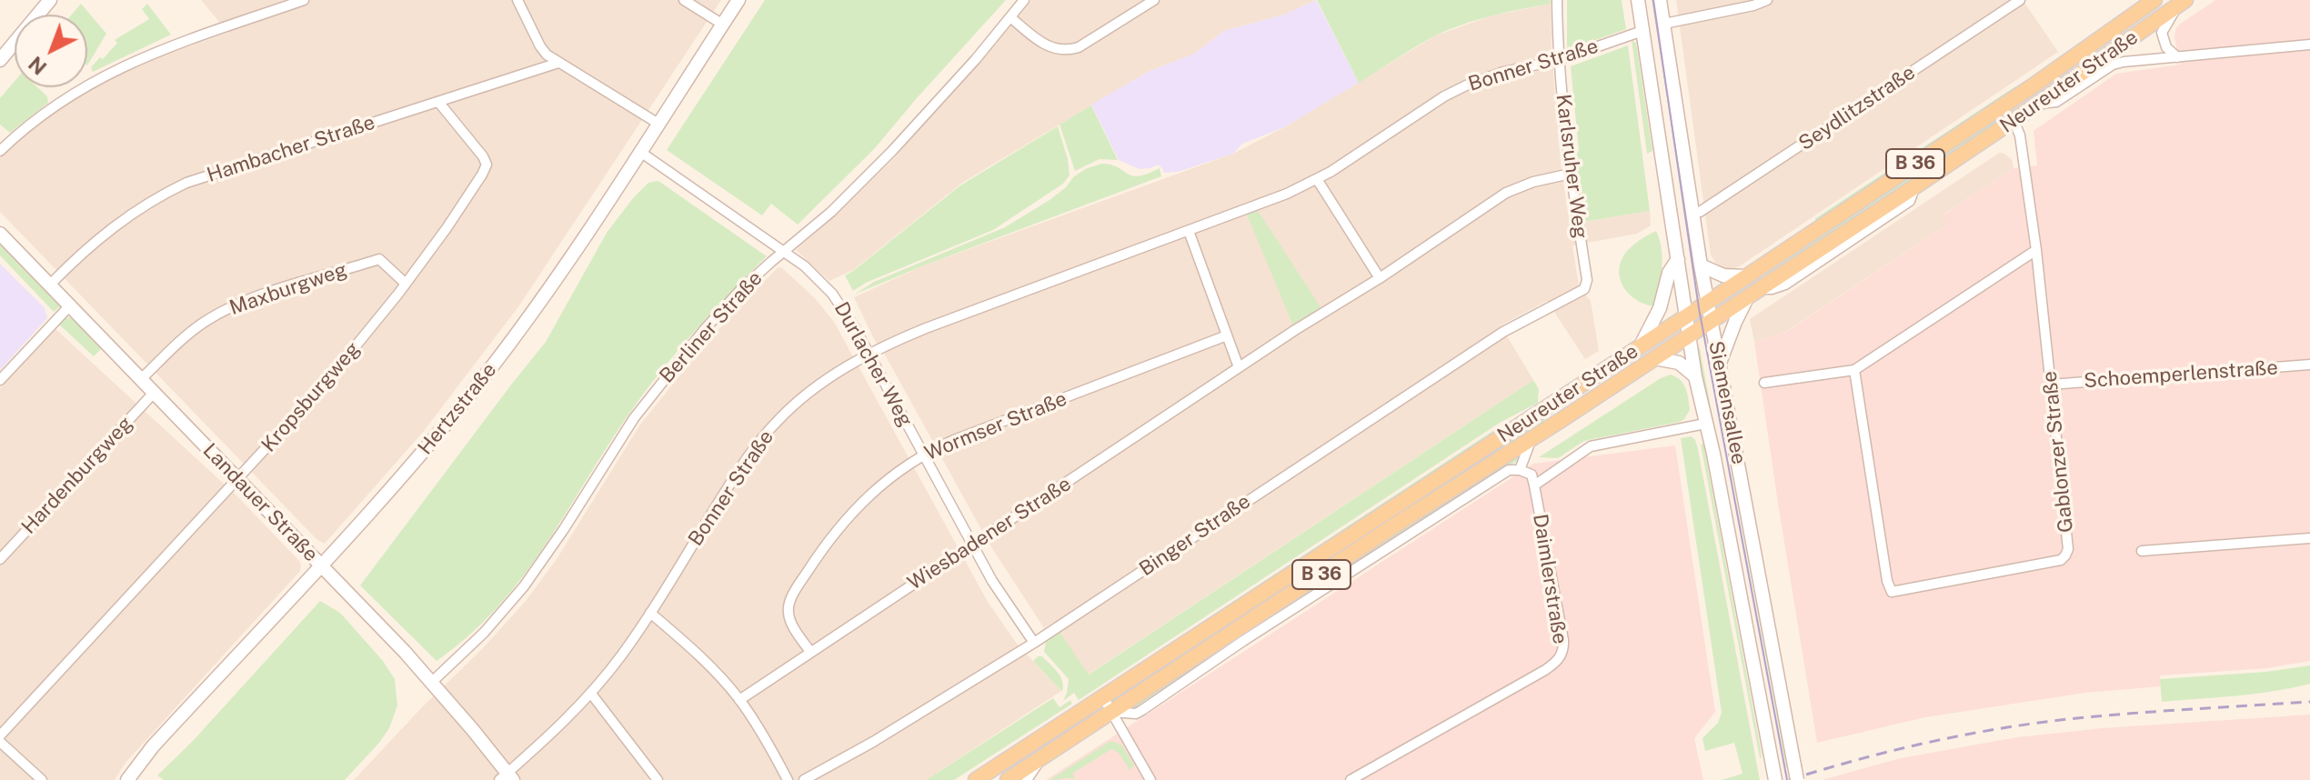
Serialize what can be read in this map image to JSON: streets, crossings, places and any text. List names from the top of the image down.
{
  "streets": {
    "main road": [
      "Neureuter Straße",
      "B 36",
      "Siemensallee",
      "Hertzstraße",
      "Gablonzer Straße",
      "Landauer Straße"
    ],
    "street": [
      "Bonner Straße",
      "Seydlitzstraße",
      "Hambacher Straße",
      "Karlsruher Weg",
      "Maxburgweg",
      "Berliner Straße",
      "Durlacher Weg",
      "Schoemperlenstraße",
      "Kropsburgweg",
      "Wormser Straße",
      "Hardenburgweg",
      "Wiesbadener Straße",
      "Binger Straße",
      "Daimlerstraße"
    ]
  },
  "crossings": [
    ["Bonner Straße", "Karlsruher Weg"],
    ["Bonner Straße", "Durlacher Weg"],
    ["Bonner Straße", "Siemensallee"],
    ["Bonner Straße", "Landauer Straße"],
    ["Neureuter Straße", "Siemensallee"],
    ["Neureuter Straße", "Gablonzer Straße"],
    ["Neureuter Straße", "Daimlerstraße"],
    ["Seydlitzstraße", "Siemensallee"],
    ["Hambacher Straße", "Kropsburgweg"],
    ["Hambacher Straße", "Landauer Straße"],
    ["Karlsruher Weg", "Wiesbadener Straße"],
    ["Karlsruher Weg", "Binger Straße"],
    ["Maxburgweg", "Kropsburgweg"],
    ["Maxburgweg", "Landauer Straße"],
    ["Berliner Straße", "Durlacher Weg"],
    ["Berliner Straße", "Landauer Straße"],
    ["Durlacher Weg", "Hertzstraße"],
    ["Durlacher Weg", "Wormser Straße"],
    ["Durlacher Weg", "Wiesbadener Straße"],
    ["Durlacher Weg", "Binger Straße"],
    ["Schoemperlenstraße", "Gablonzer Straße"],
    ["Kropsburgweg", "Landauer Straße"],
    ["Siemensallee", "Daimlerstraße"],
    ["Hertzstraße", "Landauer Straße"],
    ["Wormser Straße", "Wiesbadener Straße"],
    ["Hardenburgweg", "Landauer Straße"]
  ],
  "north": "bottom left"
}
